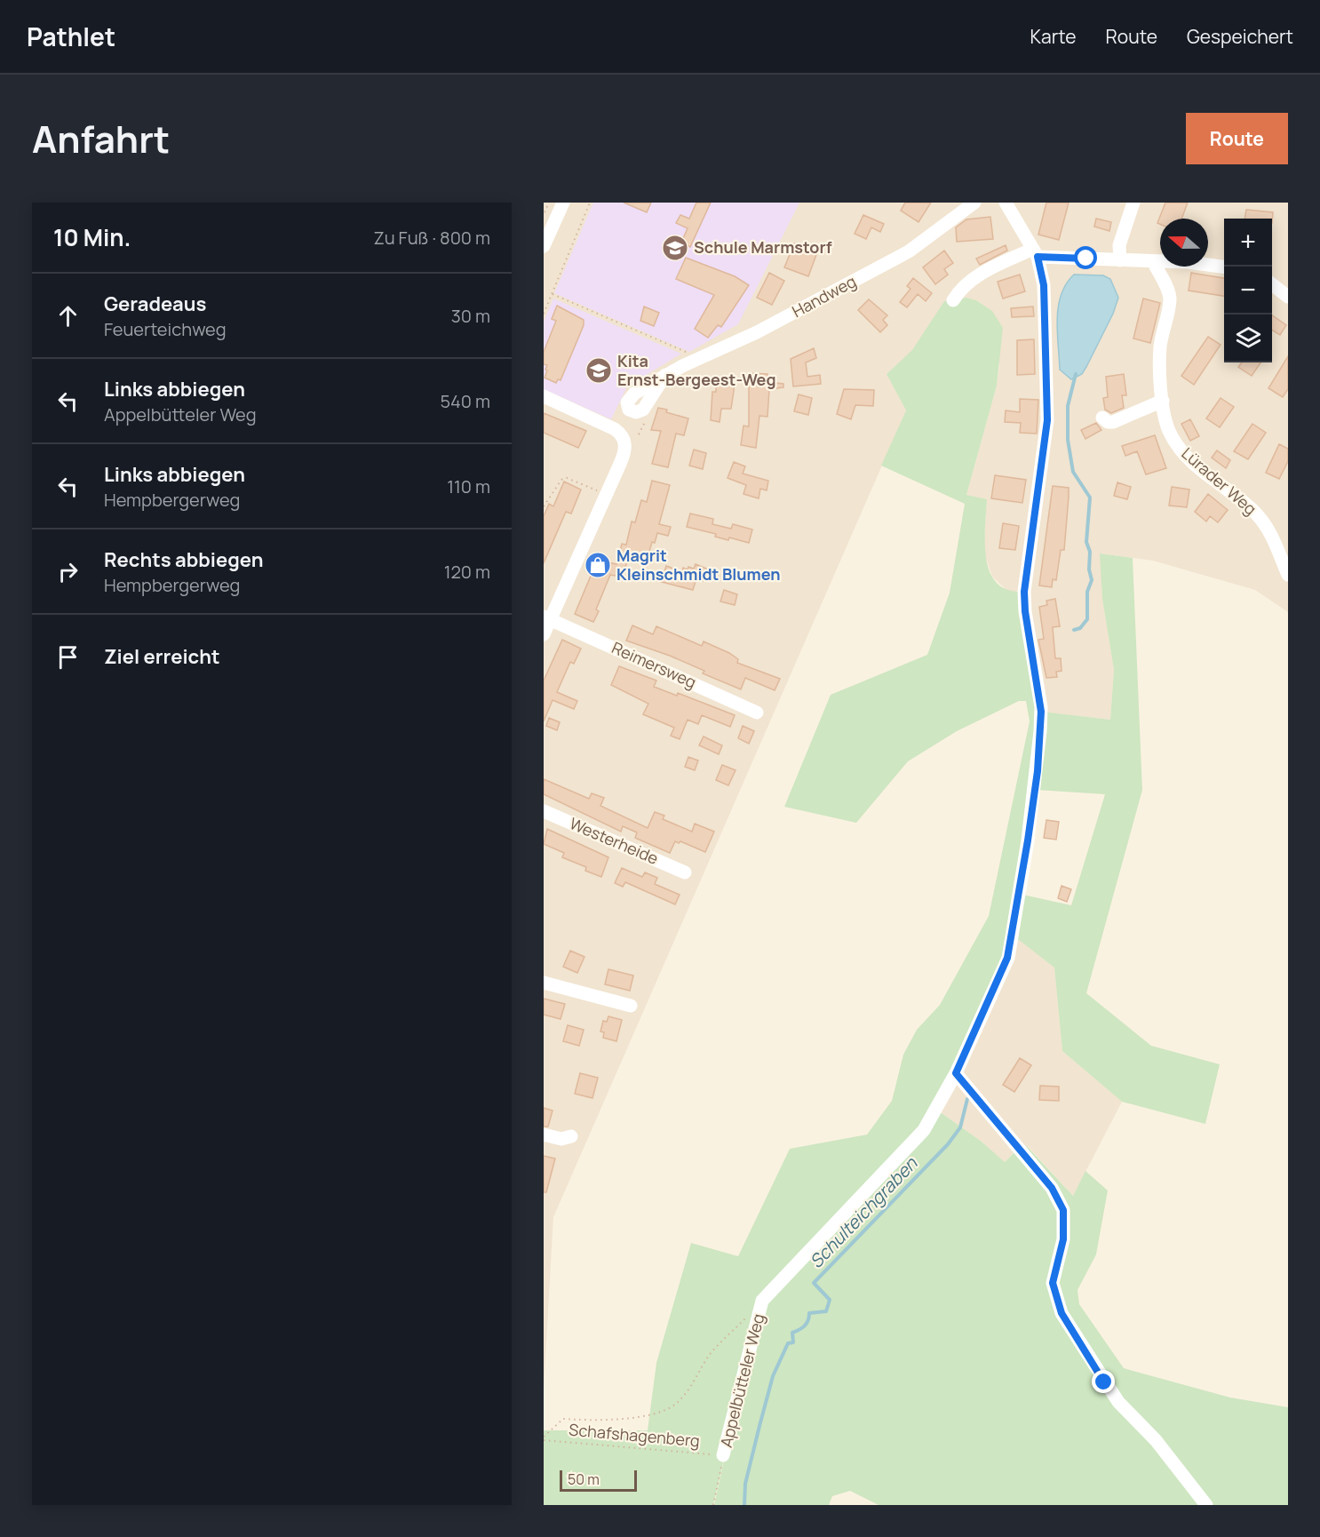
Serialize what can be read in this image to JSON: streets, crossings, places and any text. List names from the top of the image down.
{
  "streets": {
    "street": [
      "Handweg",
      "Lürader Weg",
      "Reimersweg",
      "Westerheide",
      "Appelbütteler Weg"
    ],
    "path": ["Schafshagenberg"]
  },
  "crossings": [
    ["Appelbütteler Weg", "Schafshagenberg"]
  ],
  "water": ["Schulteichgraben"],
  "places": {
    "school or university": ["Schule Marmstorf", "Kita Ernst-Bergeest-Weg"],
    "shop": ["Magrit Kleinschmidt Blumen"]
  },
  "scale_bar": "50 m",
  "north": "left",
  "page": {
    "header": "Pathlet",
    "nav": ["Karte", "Route", "Gespeichert"],
    "title": "Anfahrt",
    "buttons": "Route",
    "heading": ["10 Min.", "Zu Fuß · 800 m"],
    "map_buttons": ["+", "−"],
    "list": [
      ["Geradeaus", "Feuerteichweg", "30 m"],
      ["Links abbiegen", "Appelbütteler Weg", "540 m"],
      ["Links abbiegen", "Hempbergerweg", "110 m"],
      ["Rechts abbiegen", "Hempbergerweg", "120 m"],
      "Ziel erreicht"
    ],
    "scale": "50 m"
  }
}
